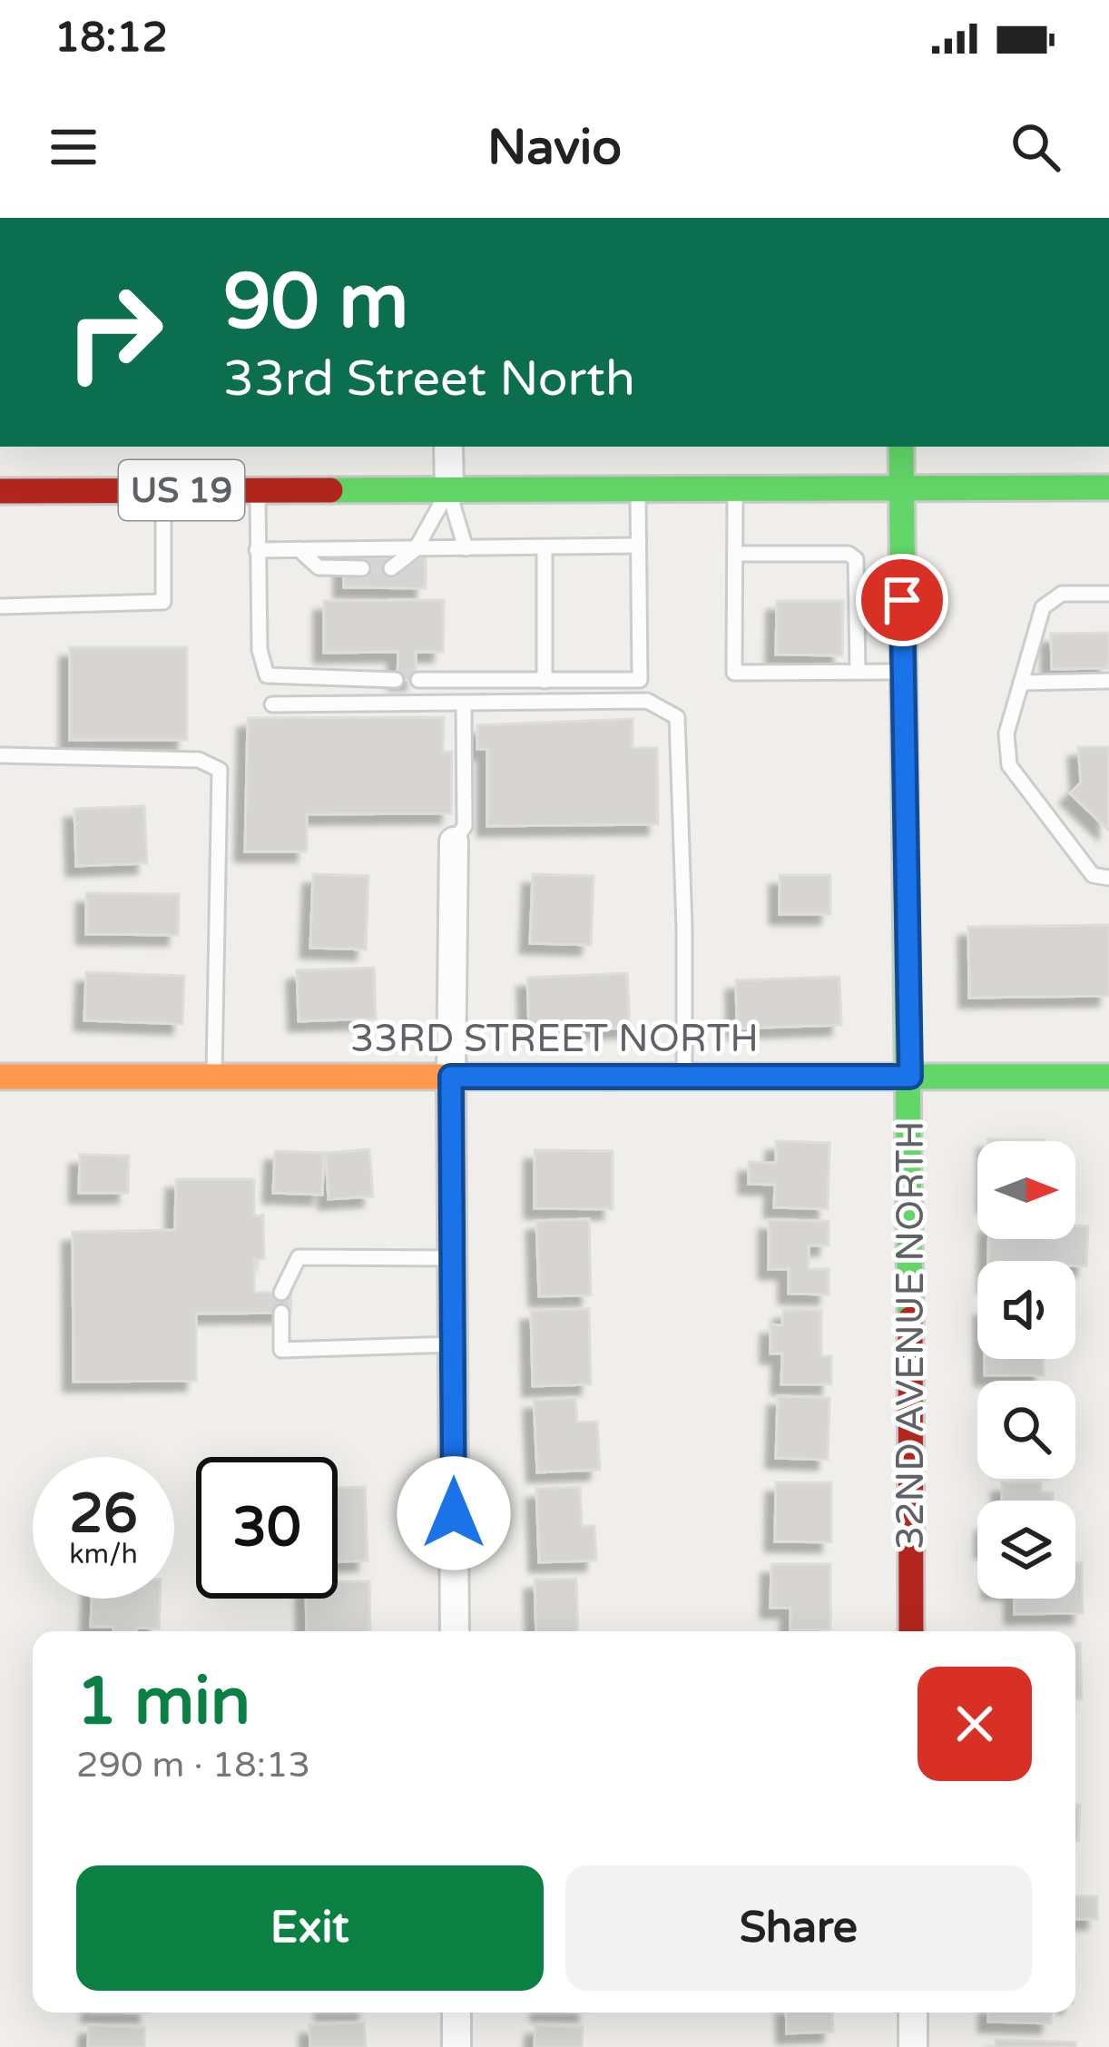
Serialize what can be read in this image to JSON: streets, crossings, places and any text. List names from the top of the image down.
{
  "streets": {
    "main road": ["US 19", "33RD STREET NORTH", "32ND AVENUE NORTH"]
  },
  "crossings": [
    ["US 19", "32ND AVENUE NORTH"],
    ["33RD STREET NORTH", "32ND AVENUE NORTH"]
  ],
  "north": "right",
  "page": {
    "status": "18:12",
    "header": "Navio",
    "turn": ["90 m", "33rd Street North"],
    "speed": "26 km/h",
    "limit": "30",
    "heading": ["1 min", "290 m · 18:13"],
    "buttons": ["Exit", "Share"]
  }
}
